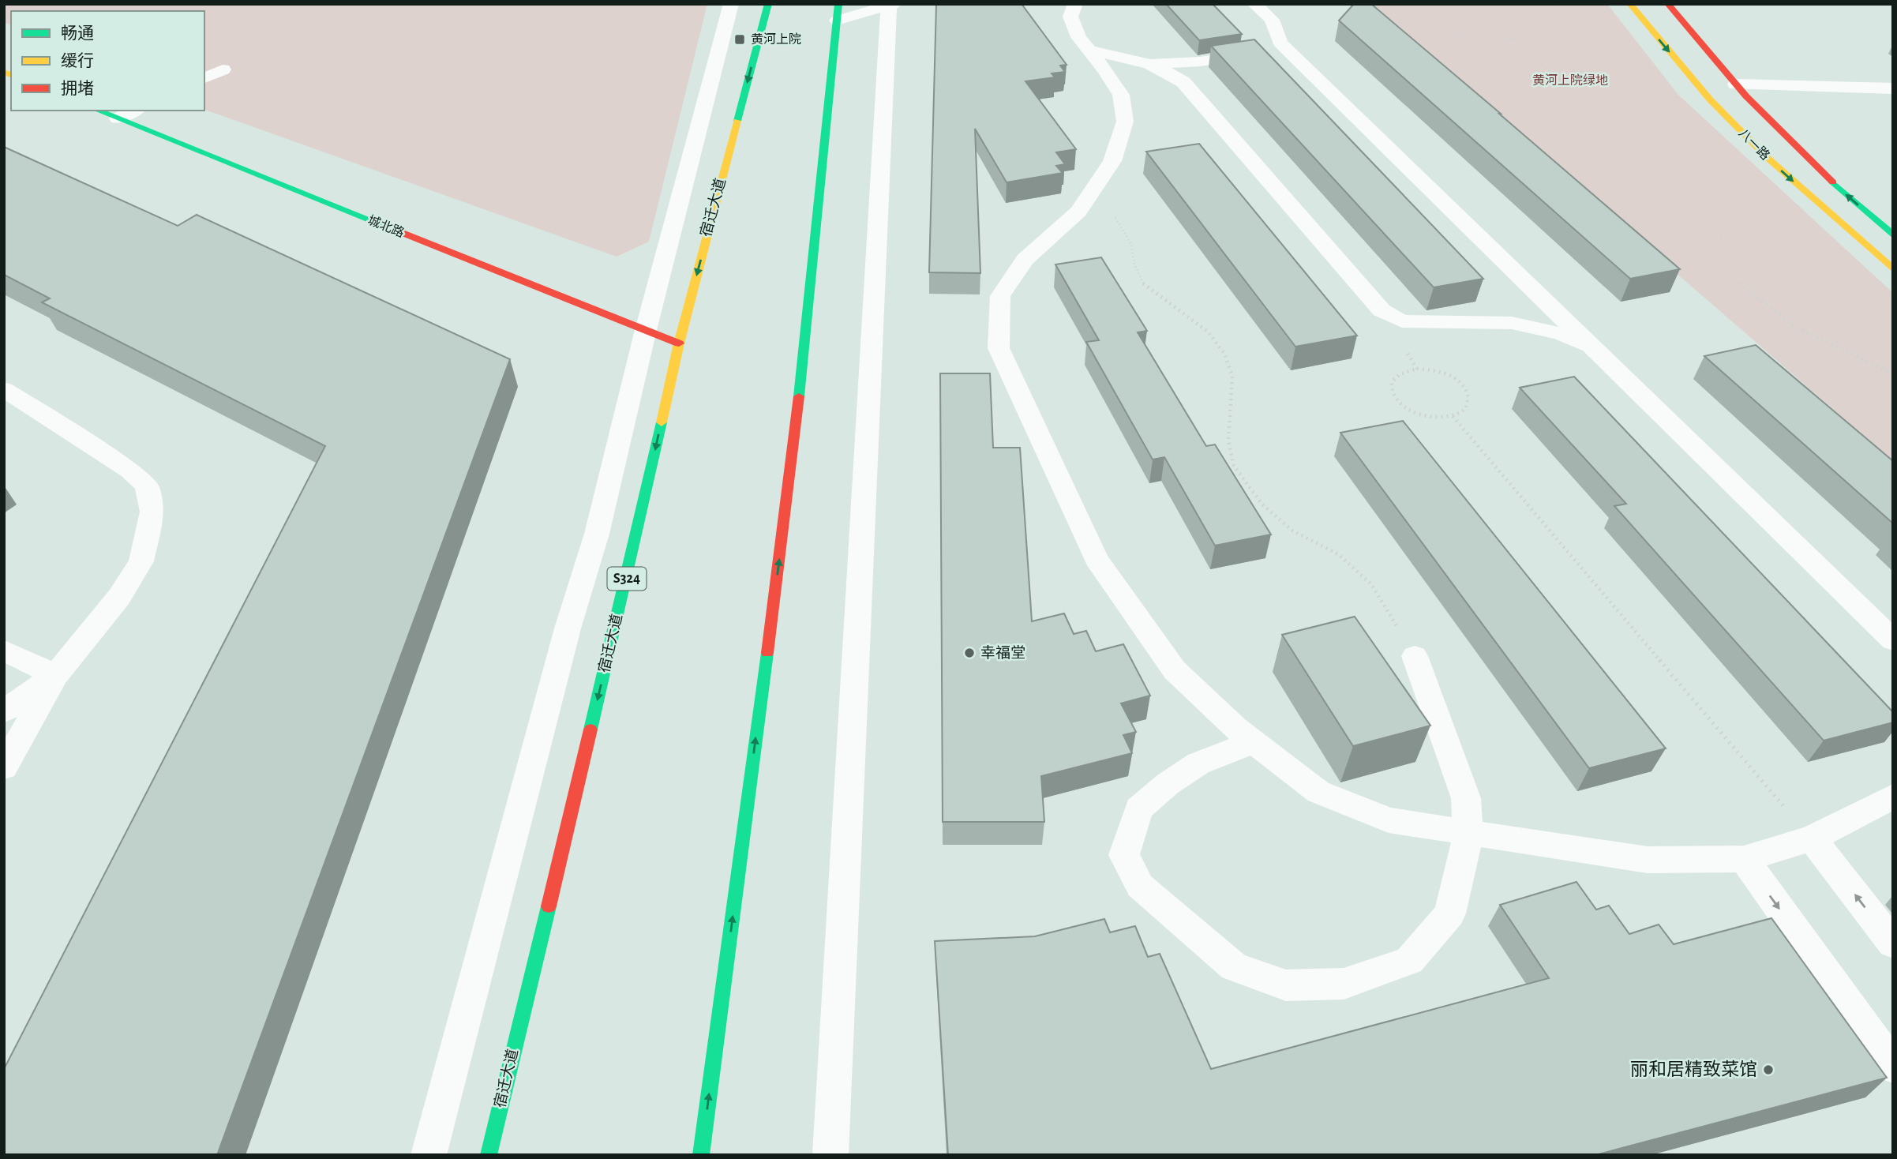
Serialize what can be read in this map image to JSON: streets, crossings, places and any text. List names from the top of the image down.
{
  "streets": {
    "main road": [
      "八一路",
      "宿迁大道",
      "城北路",
      "S324"
    ]
  },
  "crossings": [
    ["宿迁大道", "城北路"]
  ],
  "one_way": ["宿迁大道"],
  "parks": ["黄河上院绿地"],
  "places": {
    "transit": ["黄河上院"],
    "other": ["幸福堂", "丽和居精致菜馆"]
  },
  "legend": ["畅通", "缓行", "拥堵"]
}
